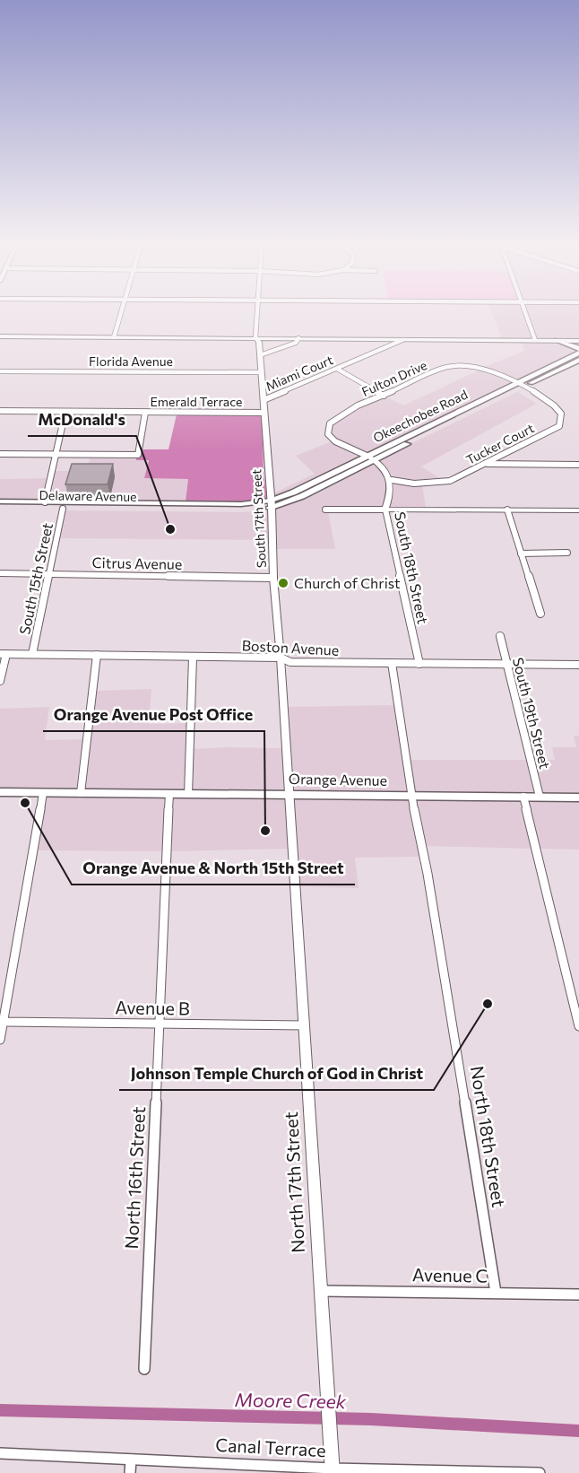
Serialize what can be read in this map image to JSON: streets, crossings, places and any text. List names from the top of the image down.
{
  "streets": {
    "main road": ["Okeechobee Road", "Delaware Avenue", "Orange Avenue"],
    "street": [
      "Florida Avenue",
      "Miami Court",
      "Fulton Drive",
      "Emerald Terrace",
      "Tucker Court",
      "South 17th Street",
      "Citrus Avenue",
      "South 18th Street",
      "South 15th Street",
      "Boston Avenue",
      "South 19th Street",
      "Avenue B",
      "North 18th Street",
      "North 16th Street",
      "North 17th Street",
      "Avenue C",
      "Canal Terrace"
    ]
  },
  "crossings": [
    ["Florida Avenue", "South 17th Street"],
    ["Miami Court", "South 17th Street"],
    ["Fulton Drive", "Okeechobee Road"],
    ["Fulton Drive", "Tucker Court"],
    ["Emerald Terrace", "South 17th Street"],
    ["Emerald Terrace", "South 15th Street"],
    ["Okeechobee Road", "Tucker Court"],
    ["Okeechobee Road", "Delaware Avenue"],
    ["Okeechobee Road", "South 17th Street"],
    ["Tucker Court", "South 18th Street"],
    ["Delaware Avenue", "South 17th Street"],
    ["Delaware Avenue", "South 15th Street"],
    ["South 17th Street", "Citrus Avenue"],
    ["South 17th Street", "Boston Avenue"],
    ["South 17th Street", "Orange Avenue"],
    ["South 17th Street", "North 17th Street"],
    ["Citrus Avenue", "South 15th Street"],
    ["South 18th Street", "Boston Avenue"],
    ["South 15th Street", "Boston Avenue"],
    ["Boston Avenue", "South 19th Street"],
    ["South 19th Street", "Orange Avenue"],
    ["Orange Avenue", "North 18th Street"],
    ["Orange Avenue", "North 16th Street"],
    ["Orange Avenue", "North 17th Street"],
    ["Avenue B", "North 16th Street"],
    ["Avenue B", "North 17th Street"],
    ["North 18th Street", "Avenue C"],
    ["North 17th Street", "Avenue C"],
    ["North 17th Street", "Canal Terrace"]
  ],
  "water": ["Moore Creek"],
  "places": [
    "McDonald's",
    "Church of Christ",
    "Orange Avenue & North 15th Street",
    "Orange Avenue Post Office",
    "Johnson Temple Church of God in Christ"
  ]
}
